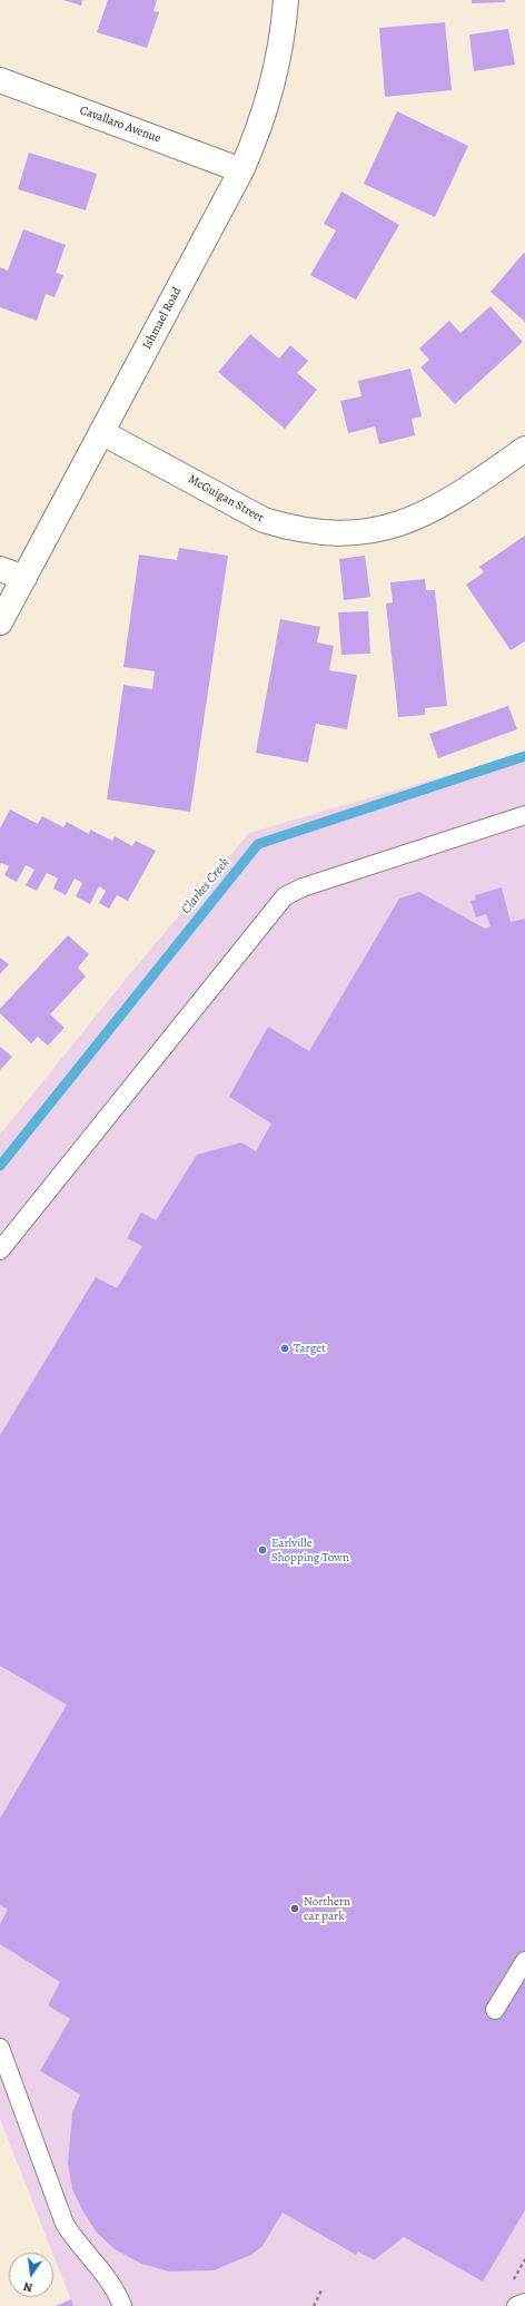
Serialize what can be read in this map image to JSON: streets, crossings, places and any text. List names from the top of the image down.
{
  "streets": {
    "street": ["Cavallaro Avenue", "Ishmael Road", "McGuigan Street"]
  },
  "crossings": [
    ["Cavallaro Avenue", "Ishmael Road"],
    ["Ishmael Road", "McGuigan Street"]
  ],
  "water": ["Clarkes Creek"],
  "places": ["Target", "Earlville Shopping Town", "Northern car park"],
  "north": "bottom"
}
